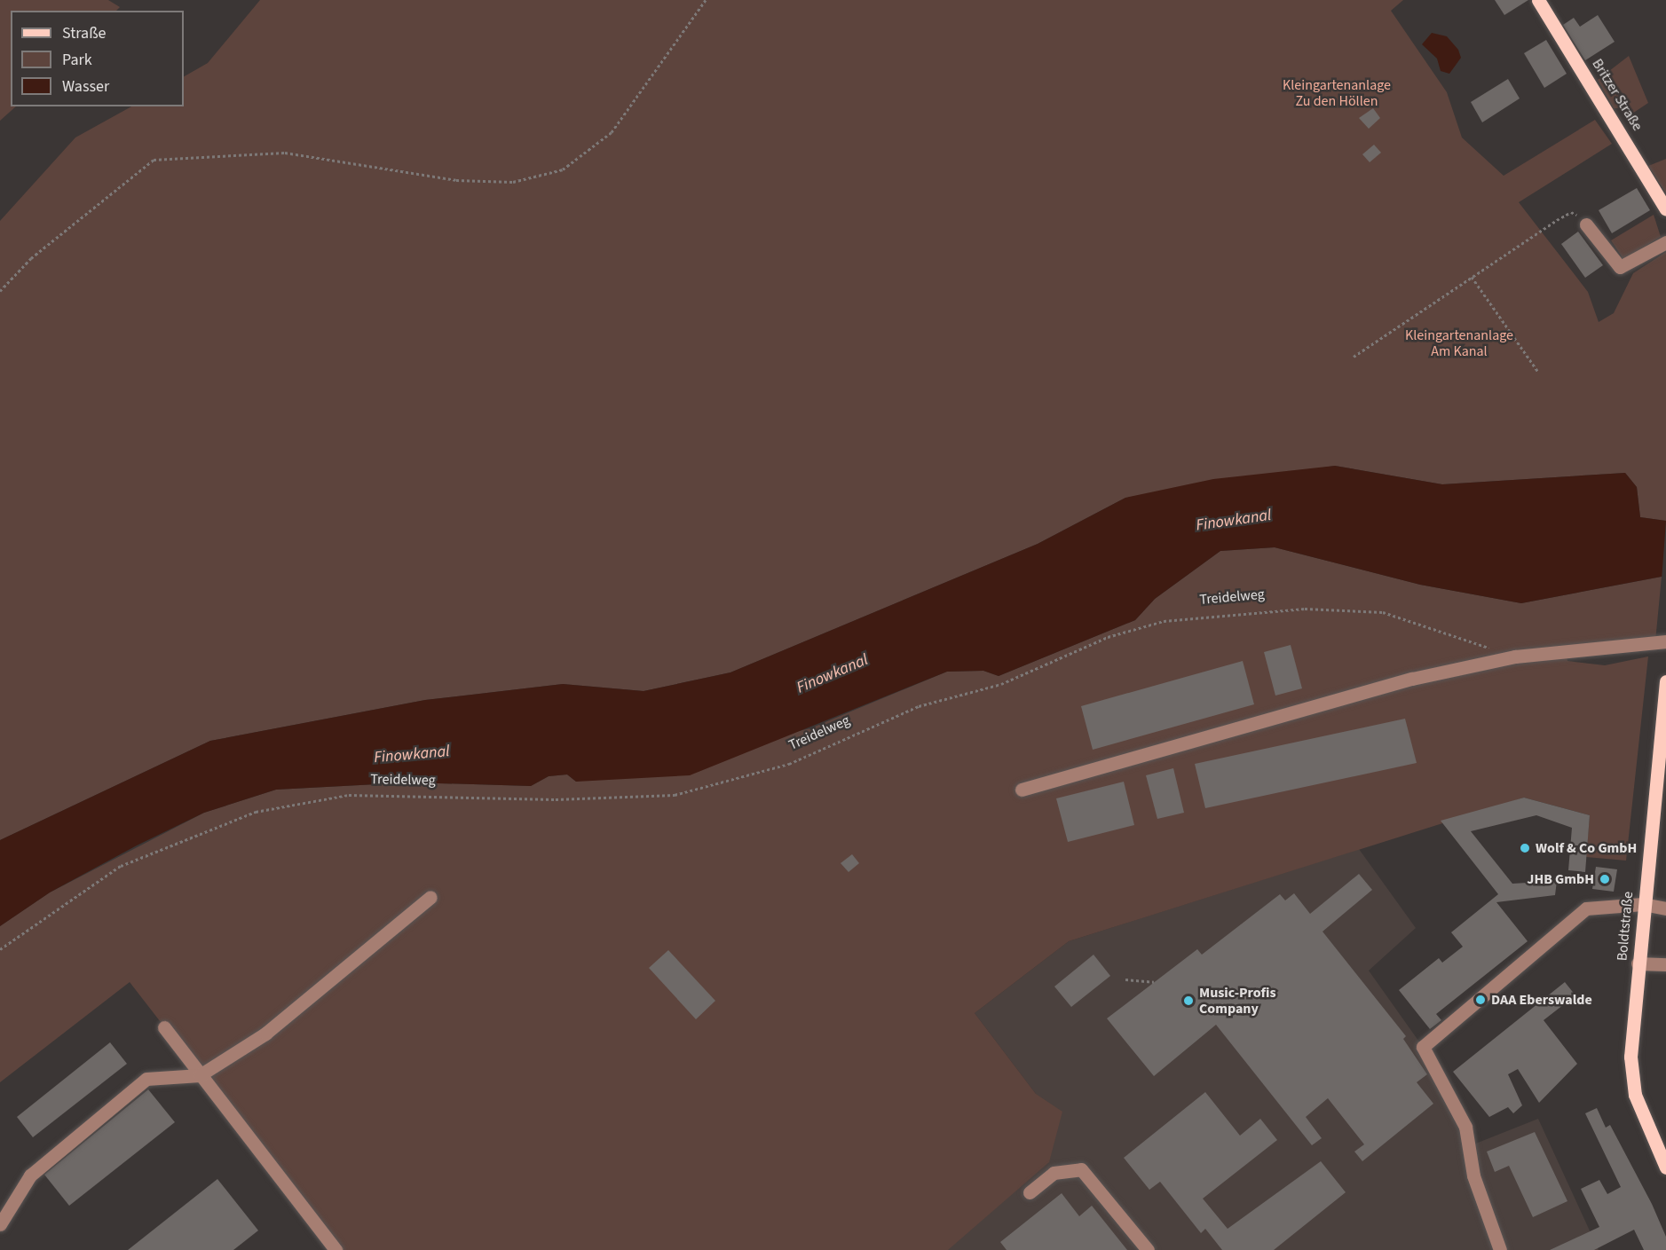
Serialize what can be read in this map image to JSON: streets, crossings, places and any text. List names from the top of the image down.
{
  "streets": {
    "main road": ["Britzer Straße", "Boldtstraße"],
    "path": ["Treidelweg"]
  },
  "water": ["Finowkanal"],
  "parks": ["Kleingartenanlage Zu den Höllen", "Kleingartenanlage Am Kanal"],
  "places": [
    "Wolf & Co GmbH",
    "JHB GmbH",
    "DAA Eberswalde",
    "Music-Profis Company"
  ],
  "legend": ["Straße", "Park", "Wasser"]
}
